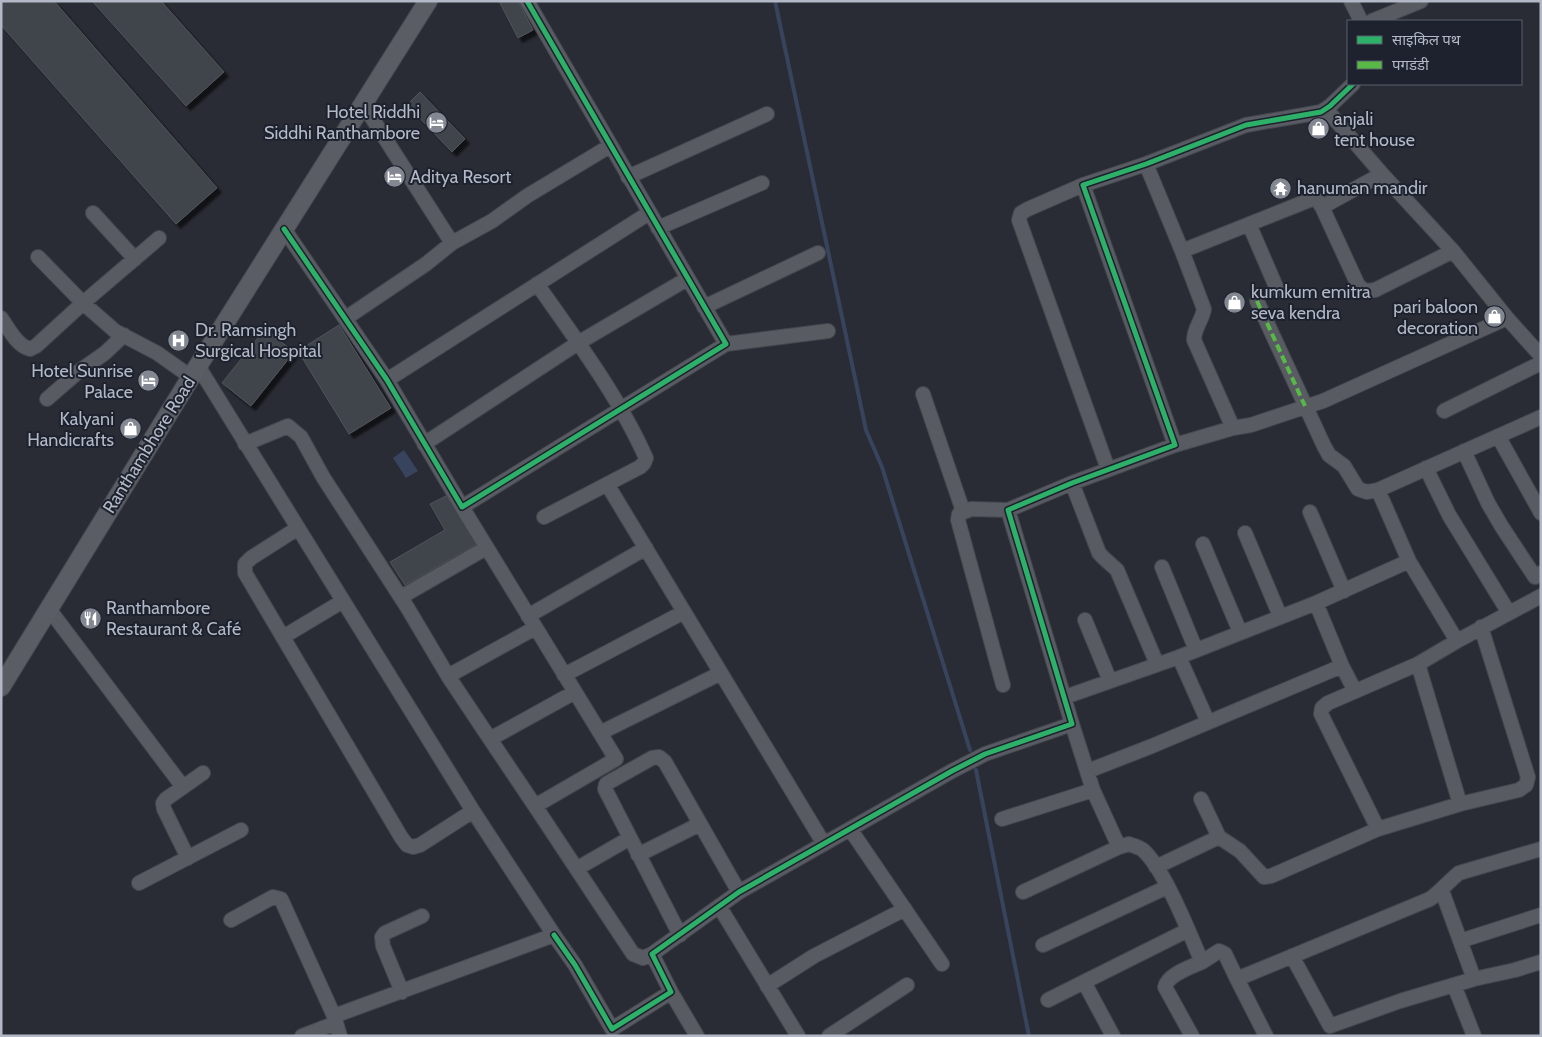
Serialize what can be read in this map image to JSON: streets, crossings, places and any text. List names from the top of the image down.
{
  "streets": {
    "main road": ["Ranthambhore Road"]
  },
  "places": {
    "hotel": ["Hotel Riddhi Siddhi Ranthambore", "Aditya Resort", "Hotel Sunrise Palace"],
    "shop": [
      "anjali tent house",
      "kumkum emitra seva kendra",
      "pari baloon decoration",
      "Kalyani Handicrafts"
    ],
    "temple": ["hanuman mandir"],
    "hospital": ["Dr. Ramsingh Surgical Hospital"],
    "restaurant": ["Ranthambore Restaurant & Café"]
  },
  "legend": ["साइकिल पथ", "पगडंडी"]
}
